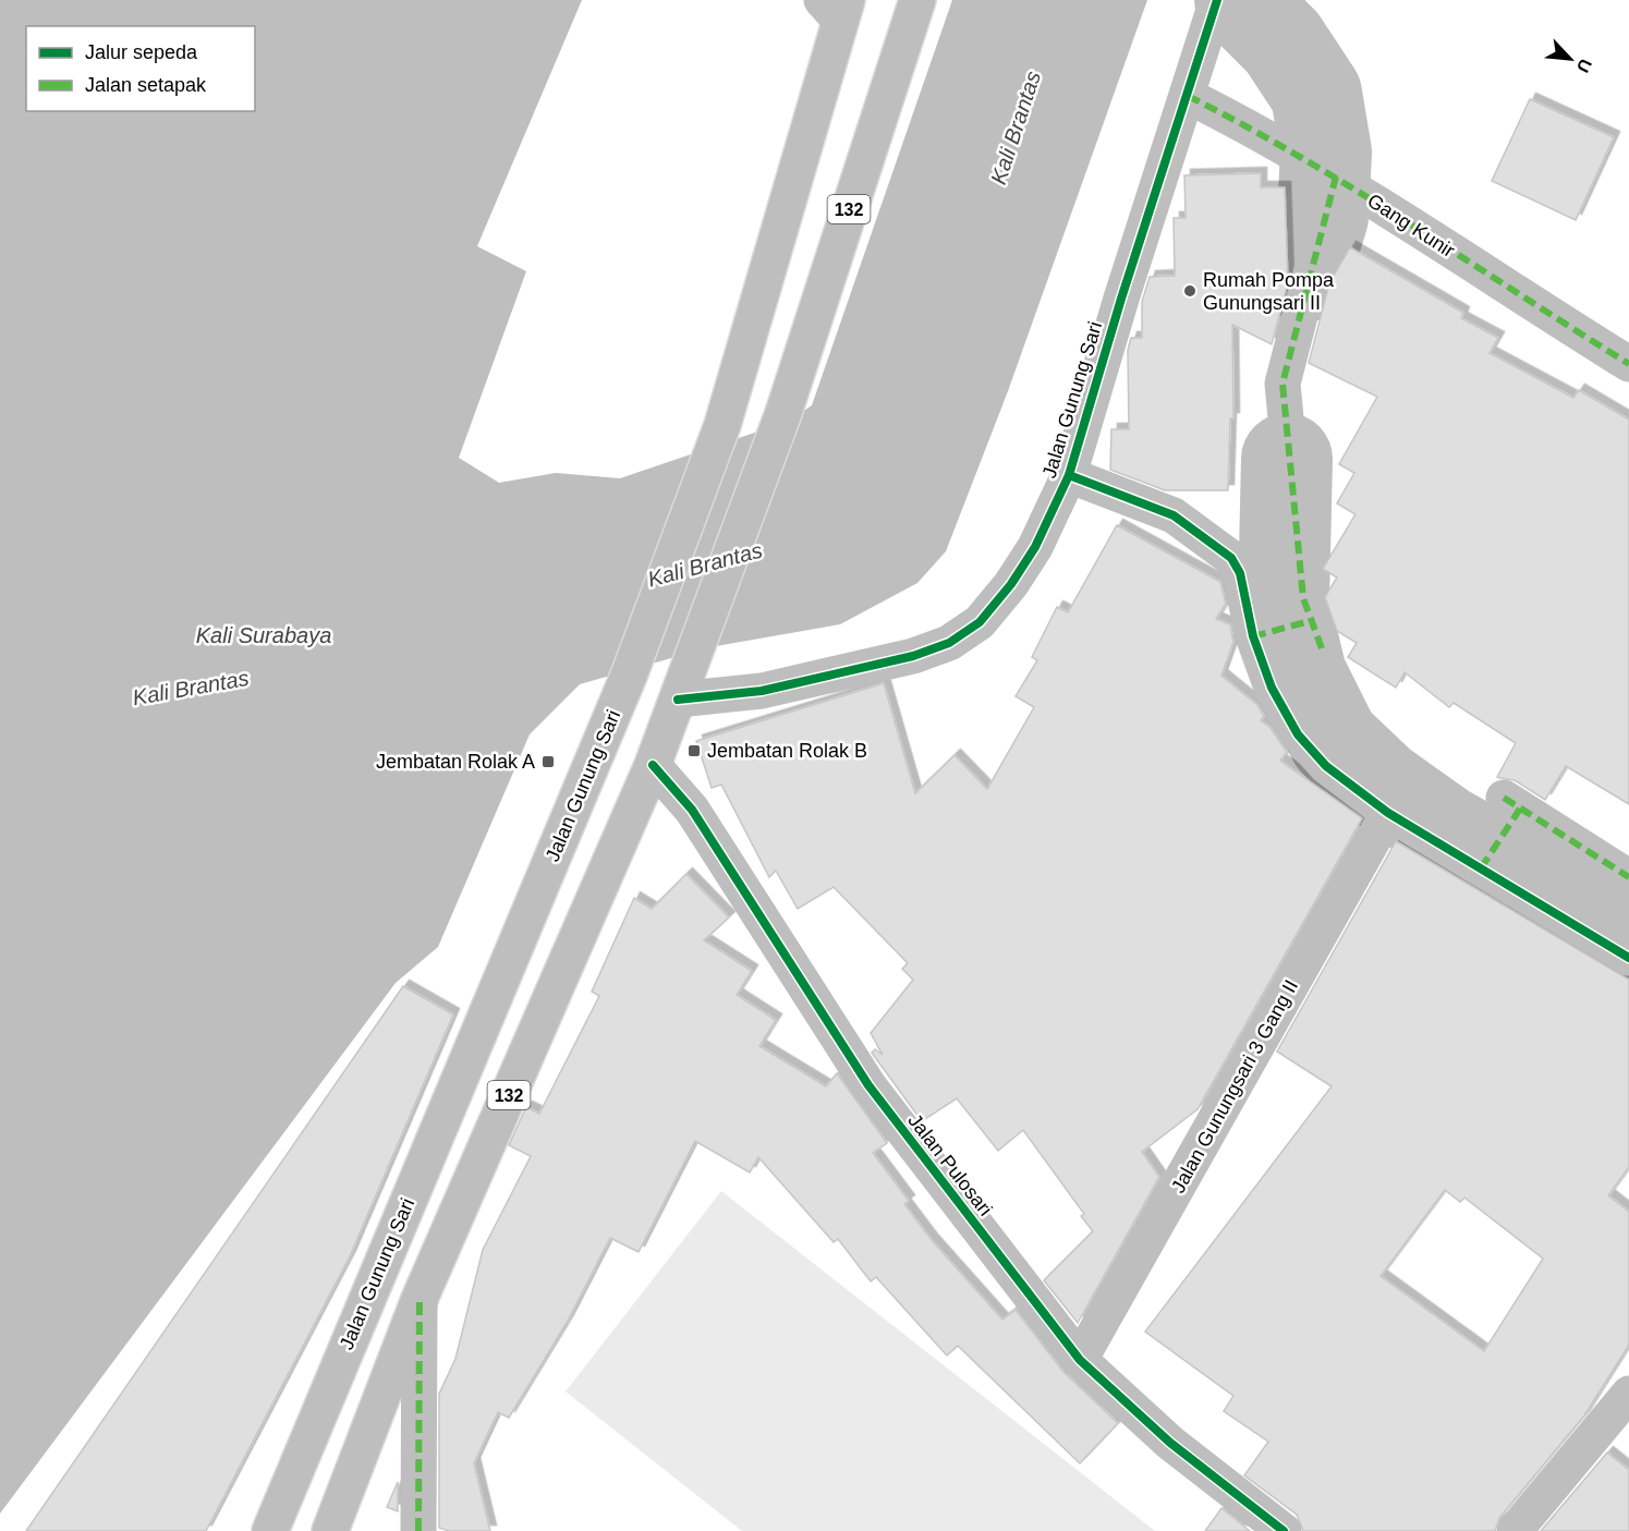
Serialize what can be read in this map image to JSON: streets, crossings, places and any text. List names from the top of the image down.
{
  "streets": {
    "street": [
      "132",
      "Gang Kunir",
      "Jalan Gunung Sari",
      "Jalan Gunungsari 3 Gang II",
      "Jalan Pulosari"
    ]
  },
  "crossings": [
    ["132", "Jalan Gunung Sari"],
    ["132", "Jalan Pulosari"],
    ["Gang Kunir", "Jalan Gunung Sari"],
    ["Jalan Gunungsari 3 Gang II", "Jalan Pulosari"]
  ],
  "water": ["Kali Brantas", "Kali Surabaya"],
  "places": {
    "other": ["Rumah Pompa Gunungsari II"],
    "transit": ["Jembatan Rolak B", "Jembatan Rolak A"]
  },
  "legend": ["Jalur sepeda", "Jalan setapak"],
  "north": "bottom right"
}
